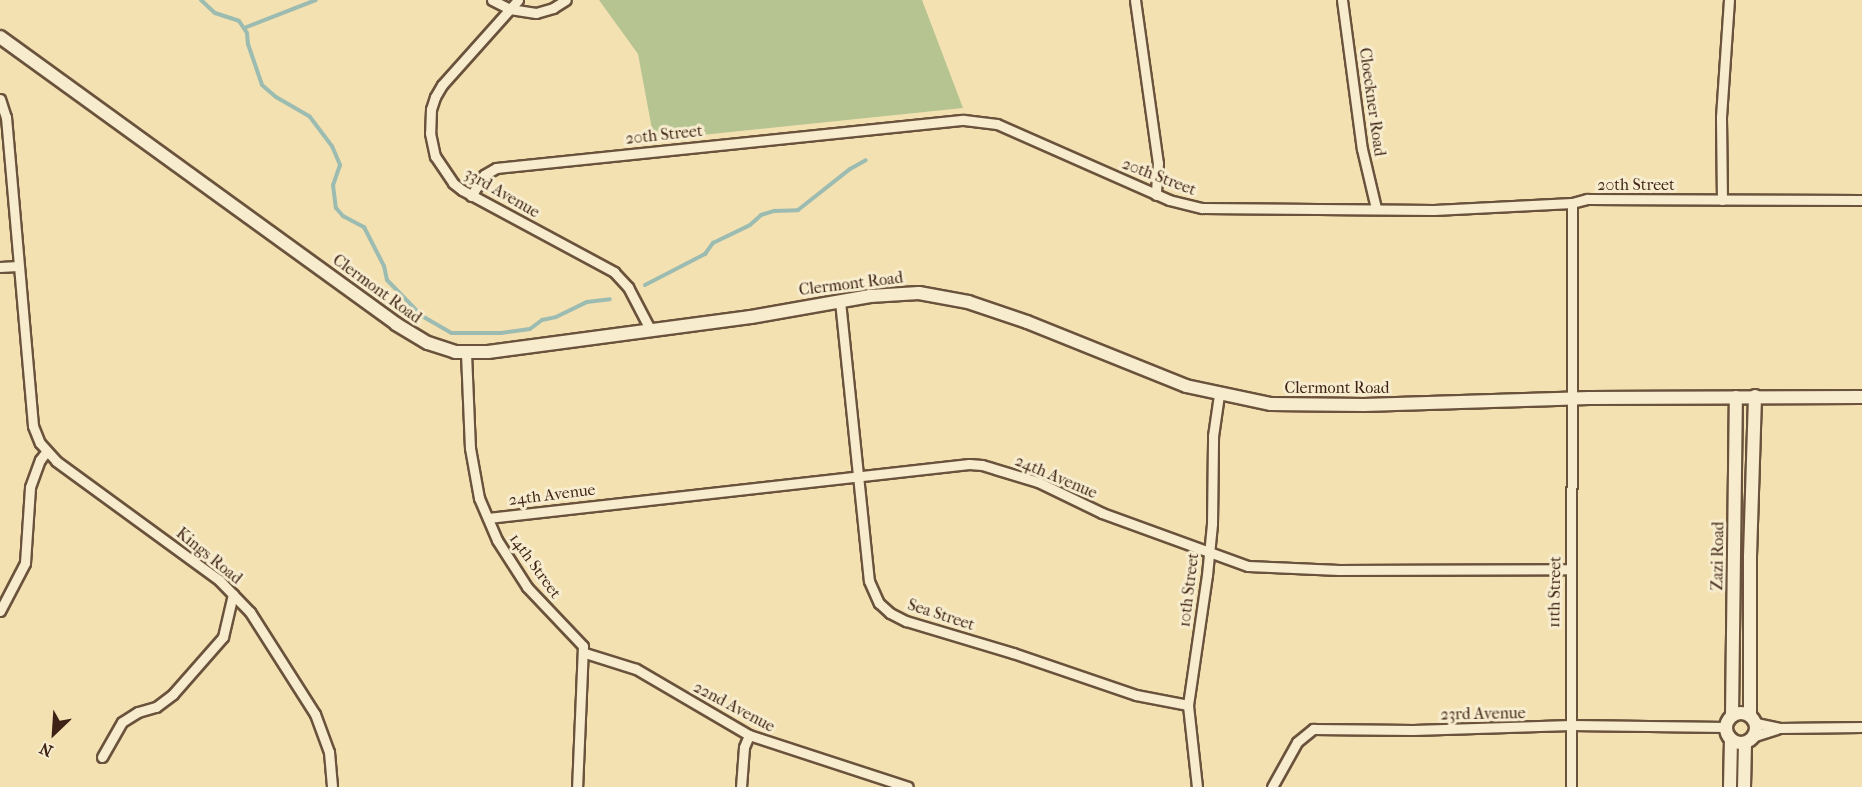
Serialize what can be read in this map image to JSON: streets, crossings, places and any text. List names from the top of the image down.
{
  "streets": {
    "street": [
      "Cloeckner Road",
      "20th Street",
      "33rd Avenue",
      "Clermont Road",
      "24th Avenue",
      "Kings Road",
      "Zazi Road",
      "14th Street",
      "10th Street",
      "11th Street",
      "Sea Street",
      "22nd Avenue",
      "23rd Avenue"
    ]
  },
  "crossings": [
    ["Cloeckner Road", "20th Street"],
    ["20th Street", "33rd Avenue"],
    ["20th Street", "11th Street"],
    ["33rd Avenue", "Clermont Road"],
    ["Clermont Road", "Zazi Road"],
    ["Clermont Road", "14th Street"],
    ["Clermont Road", "10th Street"],
    ["Clermont Road", "11th Street"],
    ["Clermont Road", "Sea Street"],
    ["24th Avenue", "14th Street"],
    ["24th Avenue", "10th Street"],
    ["24th Avenue", "11th Street"],
    ["24th Avenue", "Sea Street"],
    ["Zazi Road", "23rd Avenue"],
    ["14th Street", "22nd Avenue"],
    ["10th Street", "Sea Street"],
    ["11th Street", "23rd Avenue"]
  ],
  "north": "bottom left"
}
